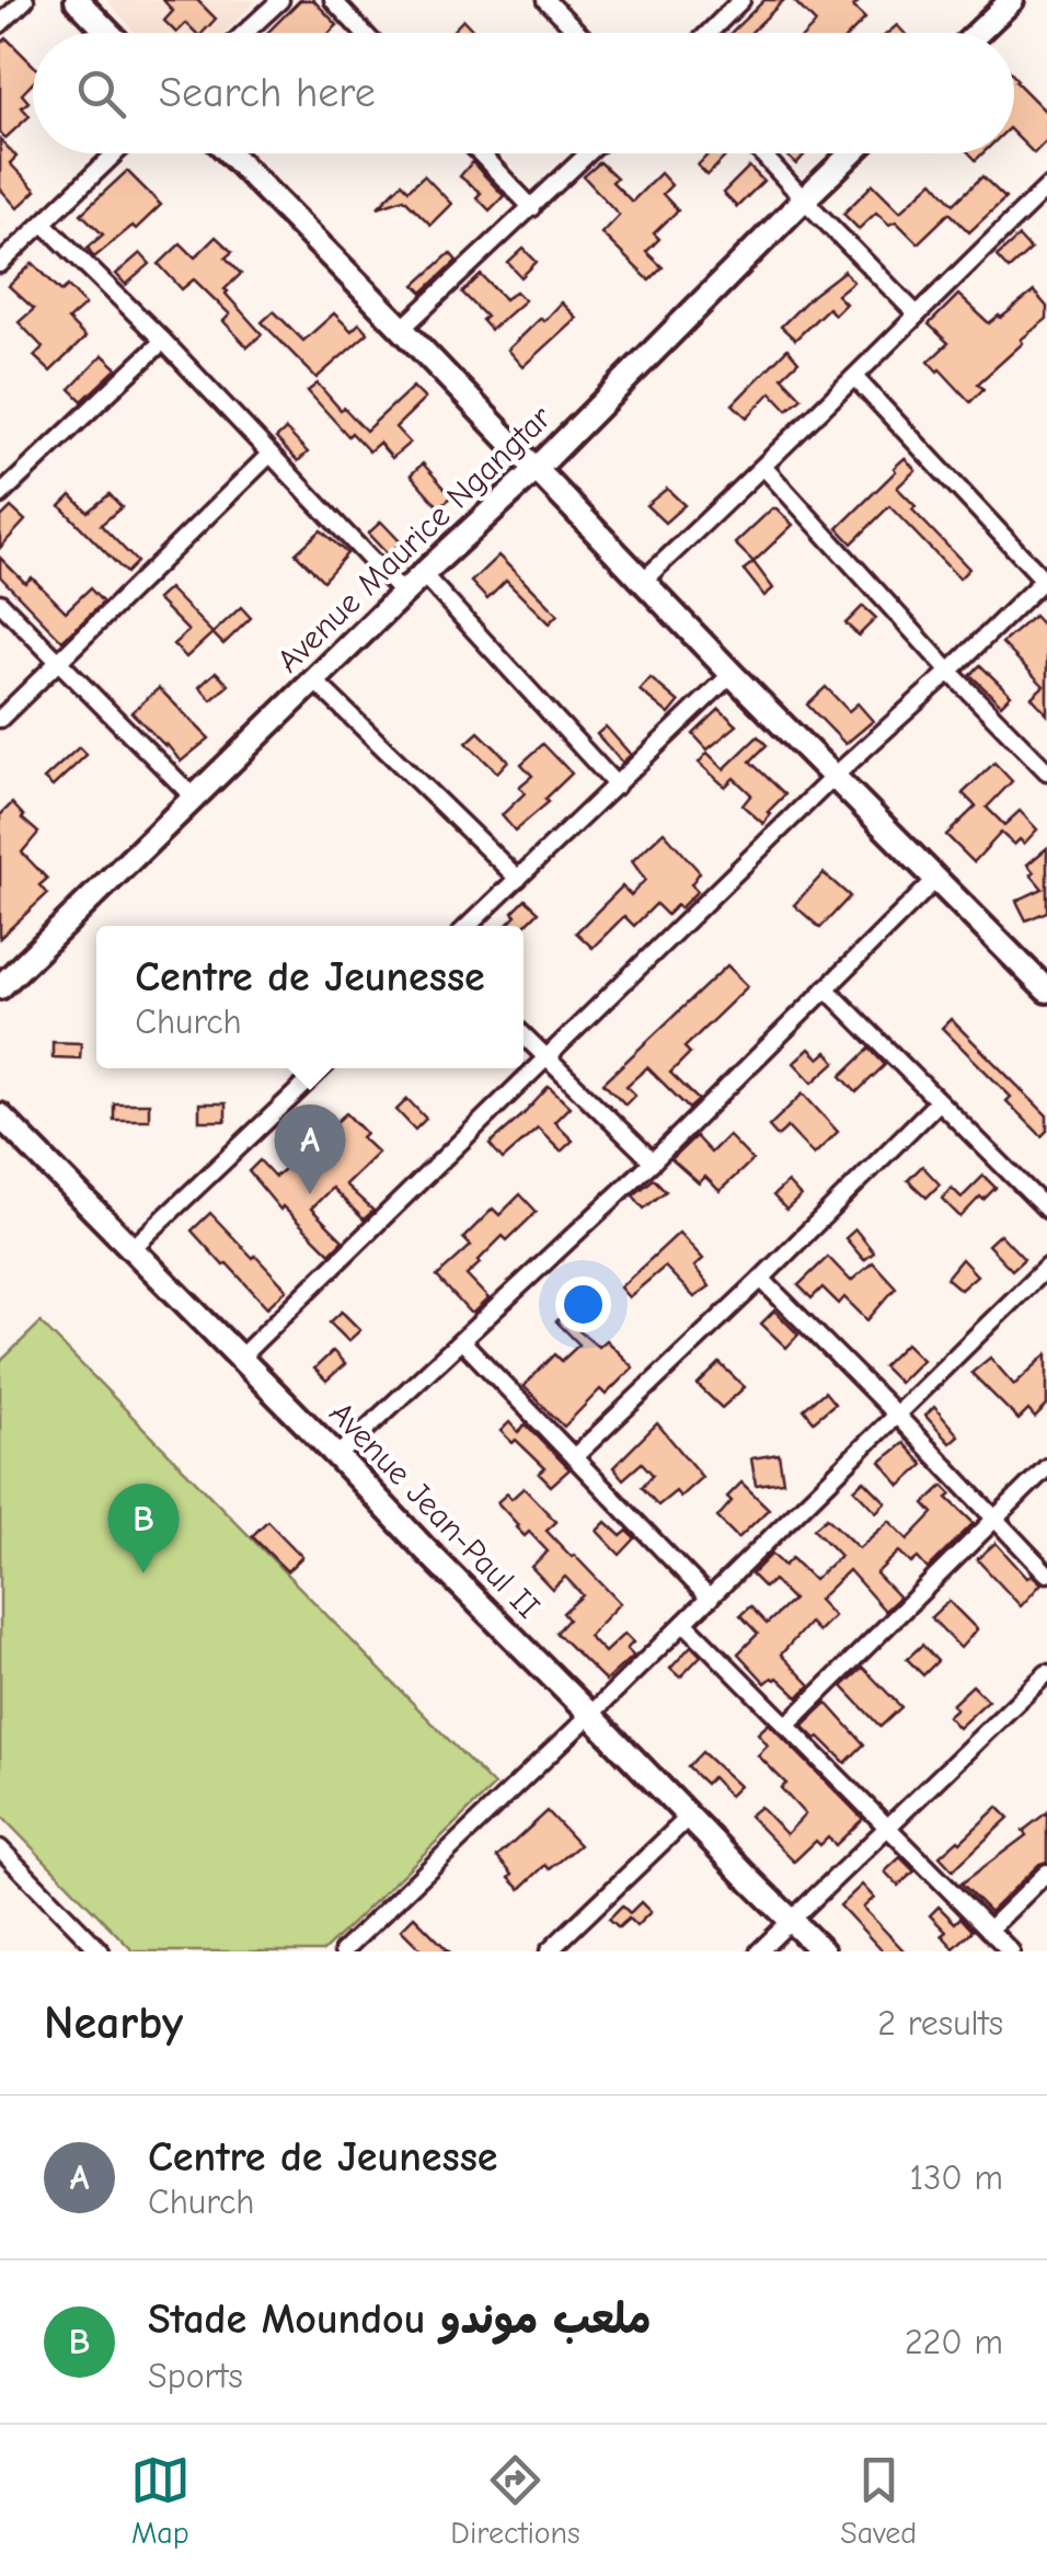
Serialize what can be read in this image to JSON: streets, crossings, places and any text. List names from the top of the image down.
{
  "streets": {
    "street": ["Avenue Maurice Ngangtar", "Avenue Jean-Paul II"]
  },
  "page": {
    "search": "Search here",
    "popup": ["Centre de Jeunesse", "Church"],
    "pins": ["A", "B"],
    "heading": ["Nearby", "2 results"],
    "list": [
      {
        "mark": "A",
        "name": "Centre de Jeunesse",
        "note": "Church",
        "value": "130 m"
      },
      {
        "mark": "B",
        "name": "Stade Moundou ملعب موندو",
        "note": "Sports",
        "value": "220 m"
      }
    ],
    "nav": ["Map", "Directions", "Saved"]
  }
}
